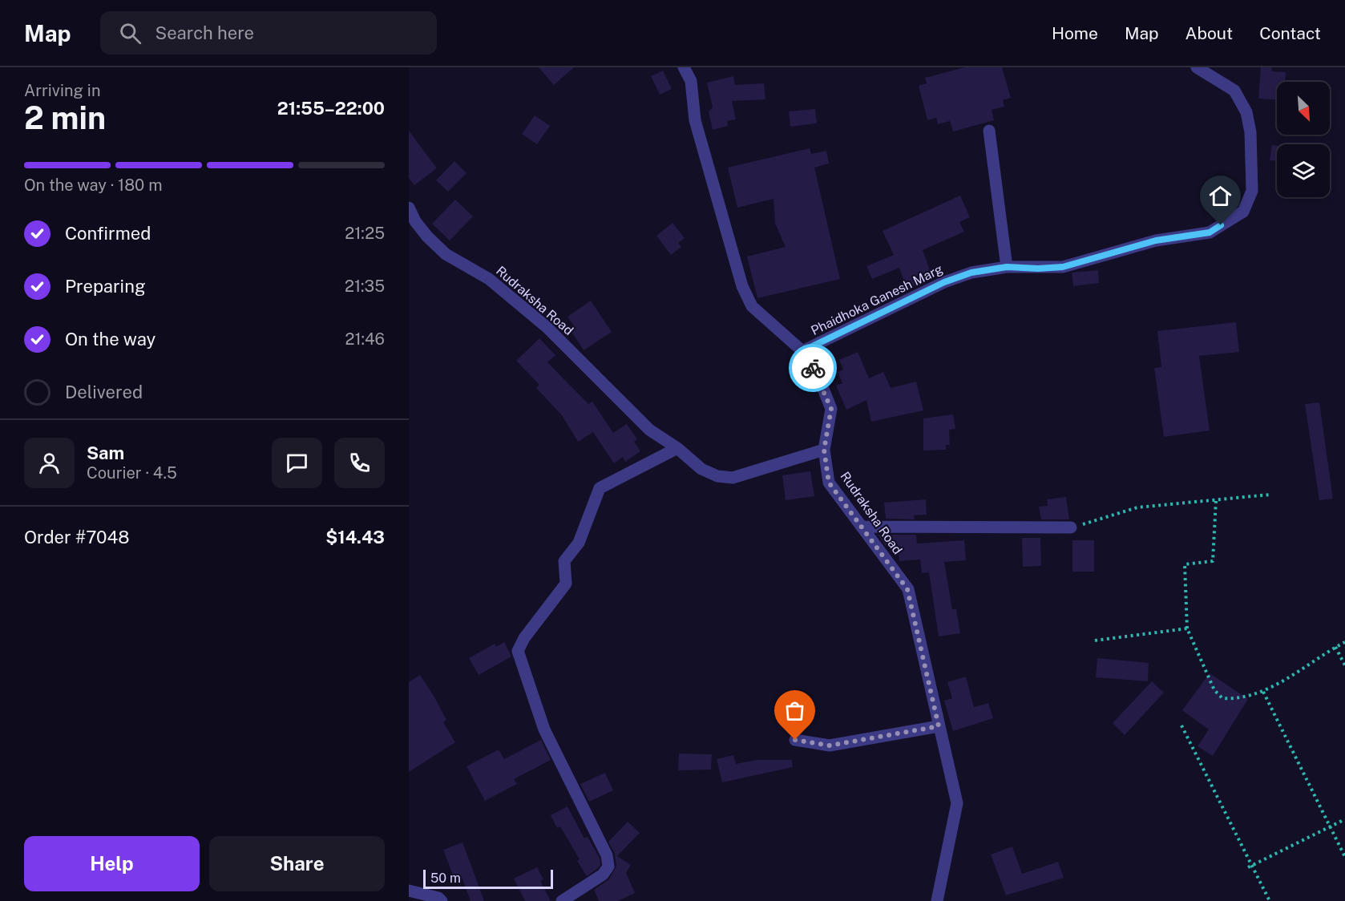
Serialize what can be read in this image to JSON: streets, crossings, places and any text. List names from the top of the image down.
{
  "streets": {
    "street": ["Phaidhoka Ganesh Marg", "Rudraksha Road"]
  },
  "crossings": [
    ["Phaidhoka Ganesh Marg", "Rudraksha Road"]
  ],
  "scale_bar": "50 m",
  "north": "bottom right",
  "page": {
    "header": "Map",
    "search": "Search here",
    "nav": [
      "Home",
      "Map",
      "About",
      "Contact"
    ],
    "heading": ["2 min", "Arriving in", "21:55–22:00"],
    "panel": [
      "Sam",
      "Courier · 4.5",
      "Order #7048",
      "$14.43"
    ],
    "bar": "On the way · 180 m",
    "list": [
      ["Confirmed", "21:25"],
      ["Preparing", "21:35"],
      ["On the way", "21:46"],
      "Delivered"
    ],
    "buttons": ["Help", "Share"],
    "scale": "50 m"
  }
}
